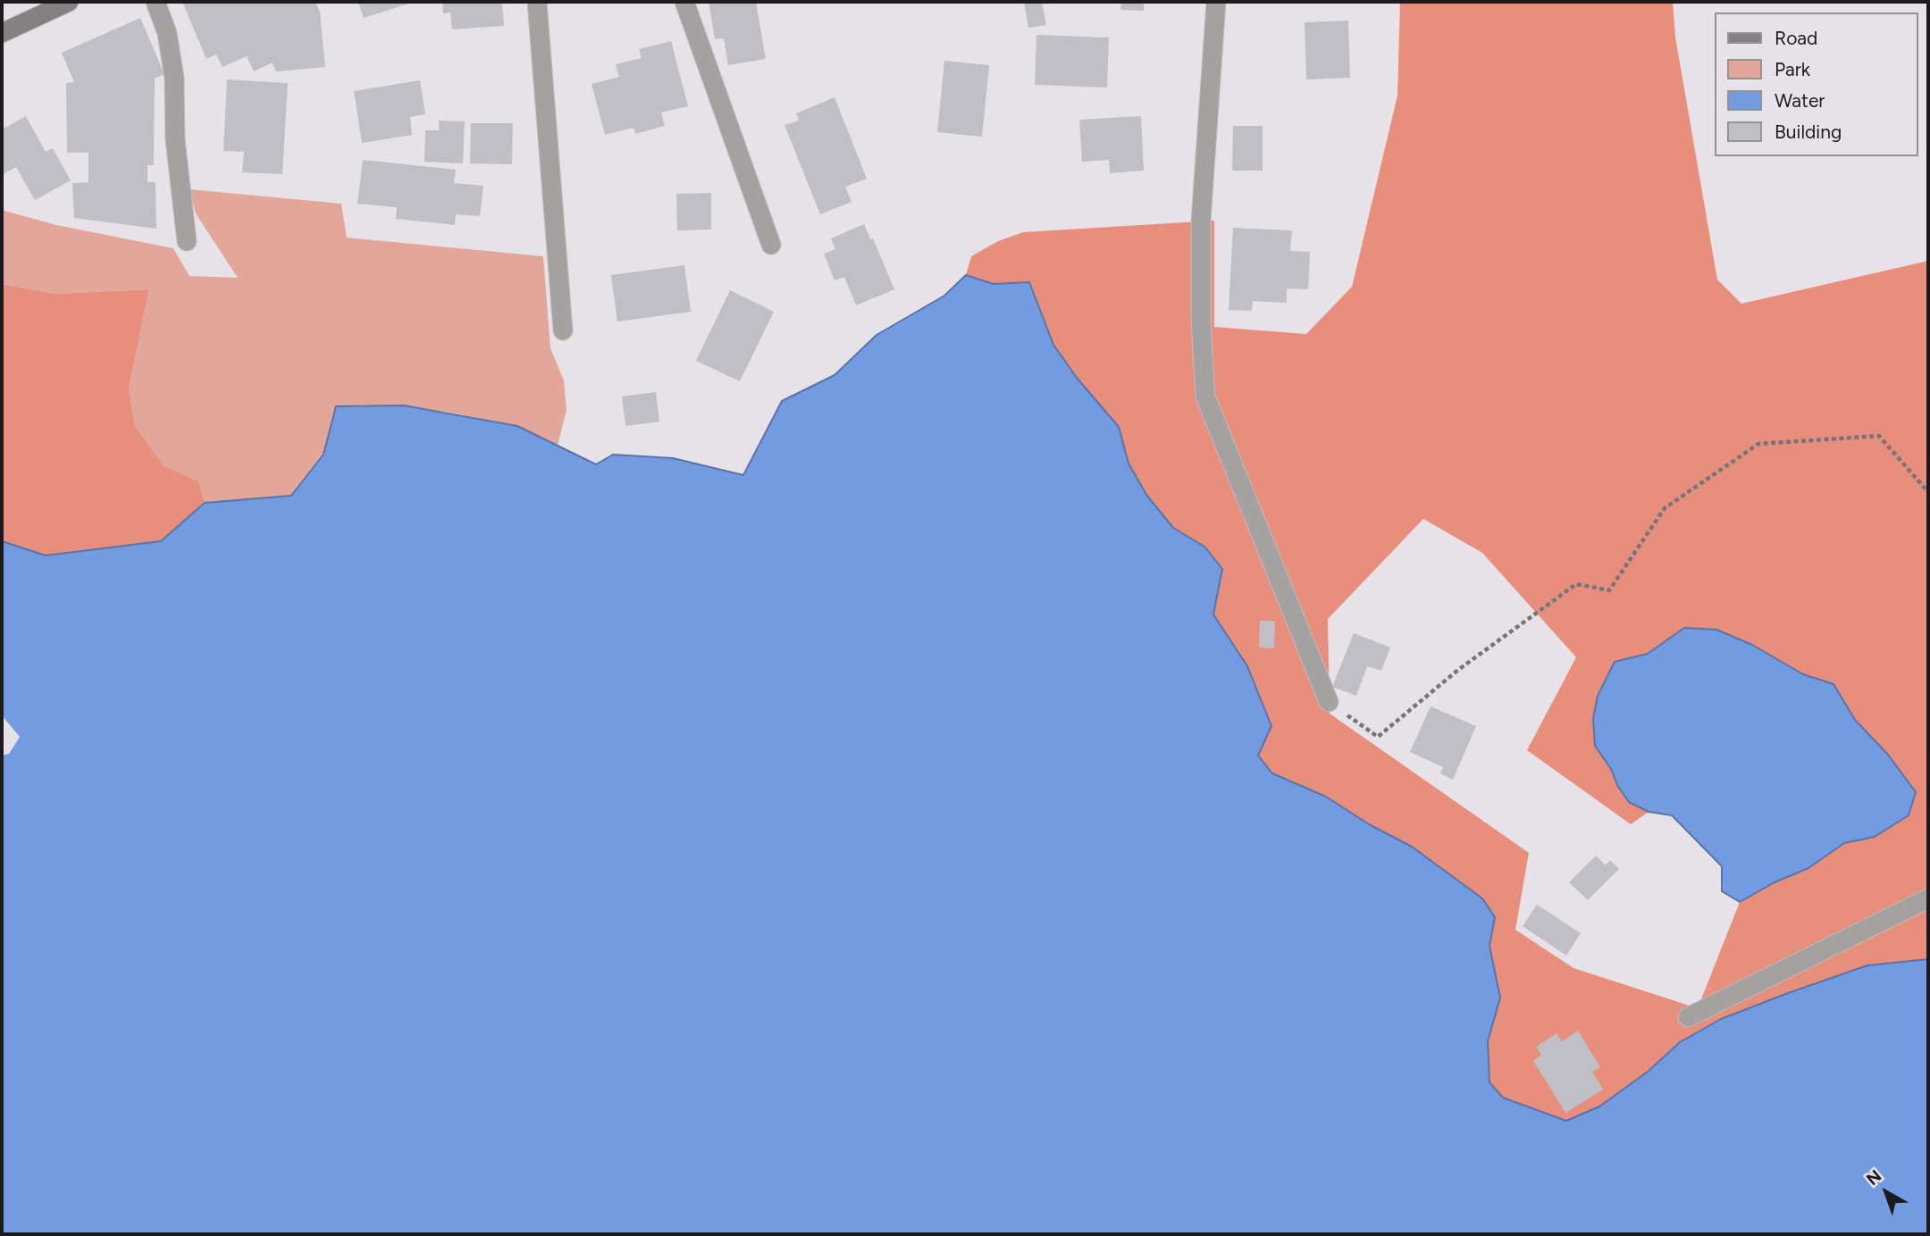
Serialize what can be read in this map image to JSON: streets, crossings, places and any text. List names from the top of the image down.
{
  "legend": [
    "Road",
    "Park",
    "Water",
    "Building"
  ],
  "north": "top left"
}
